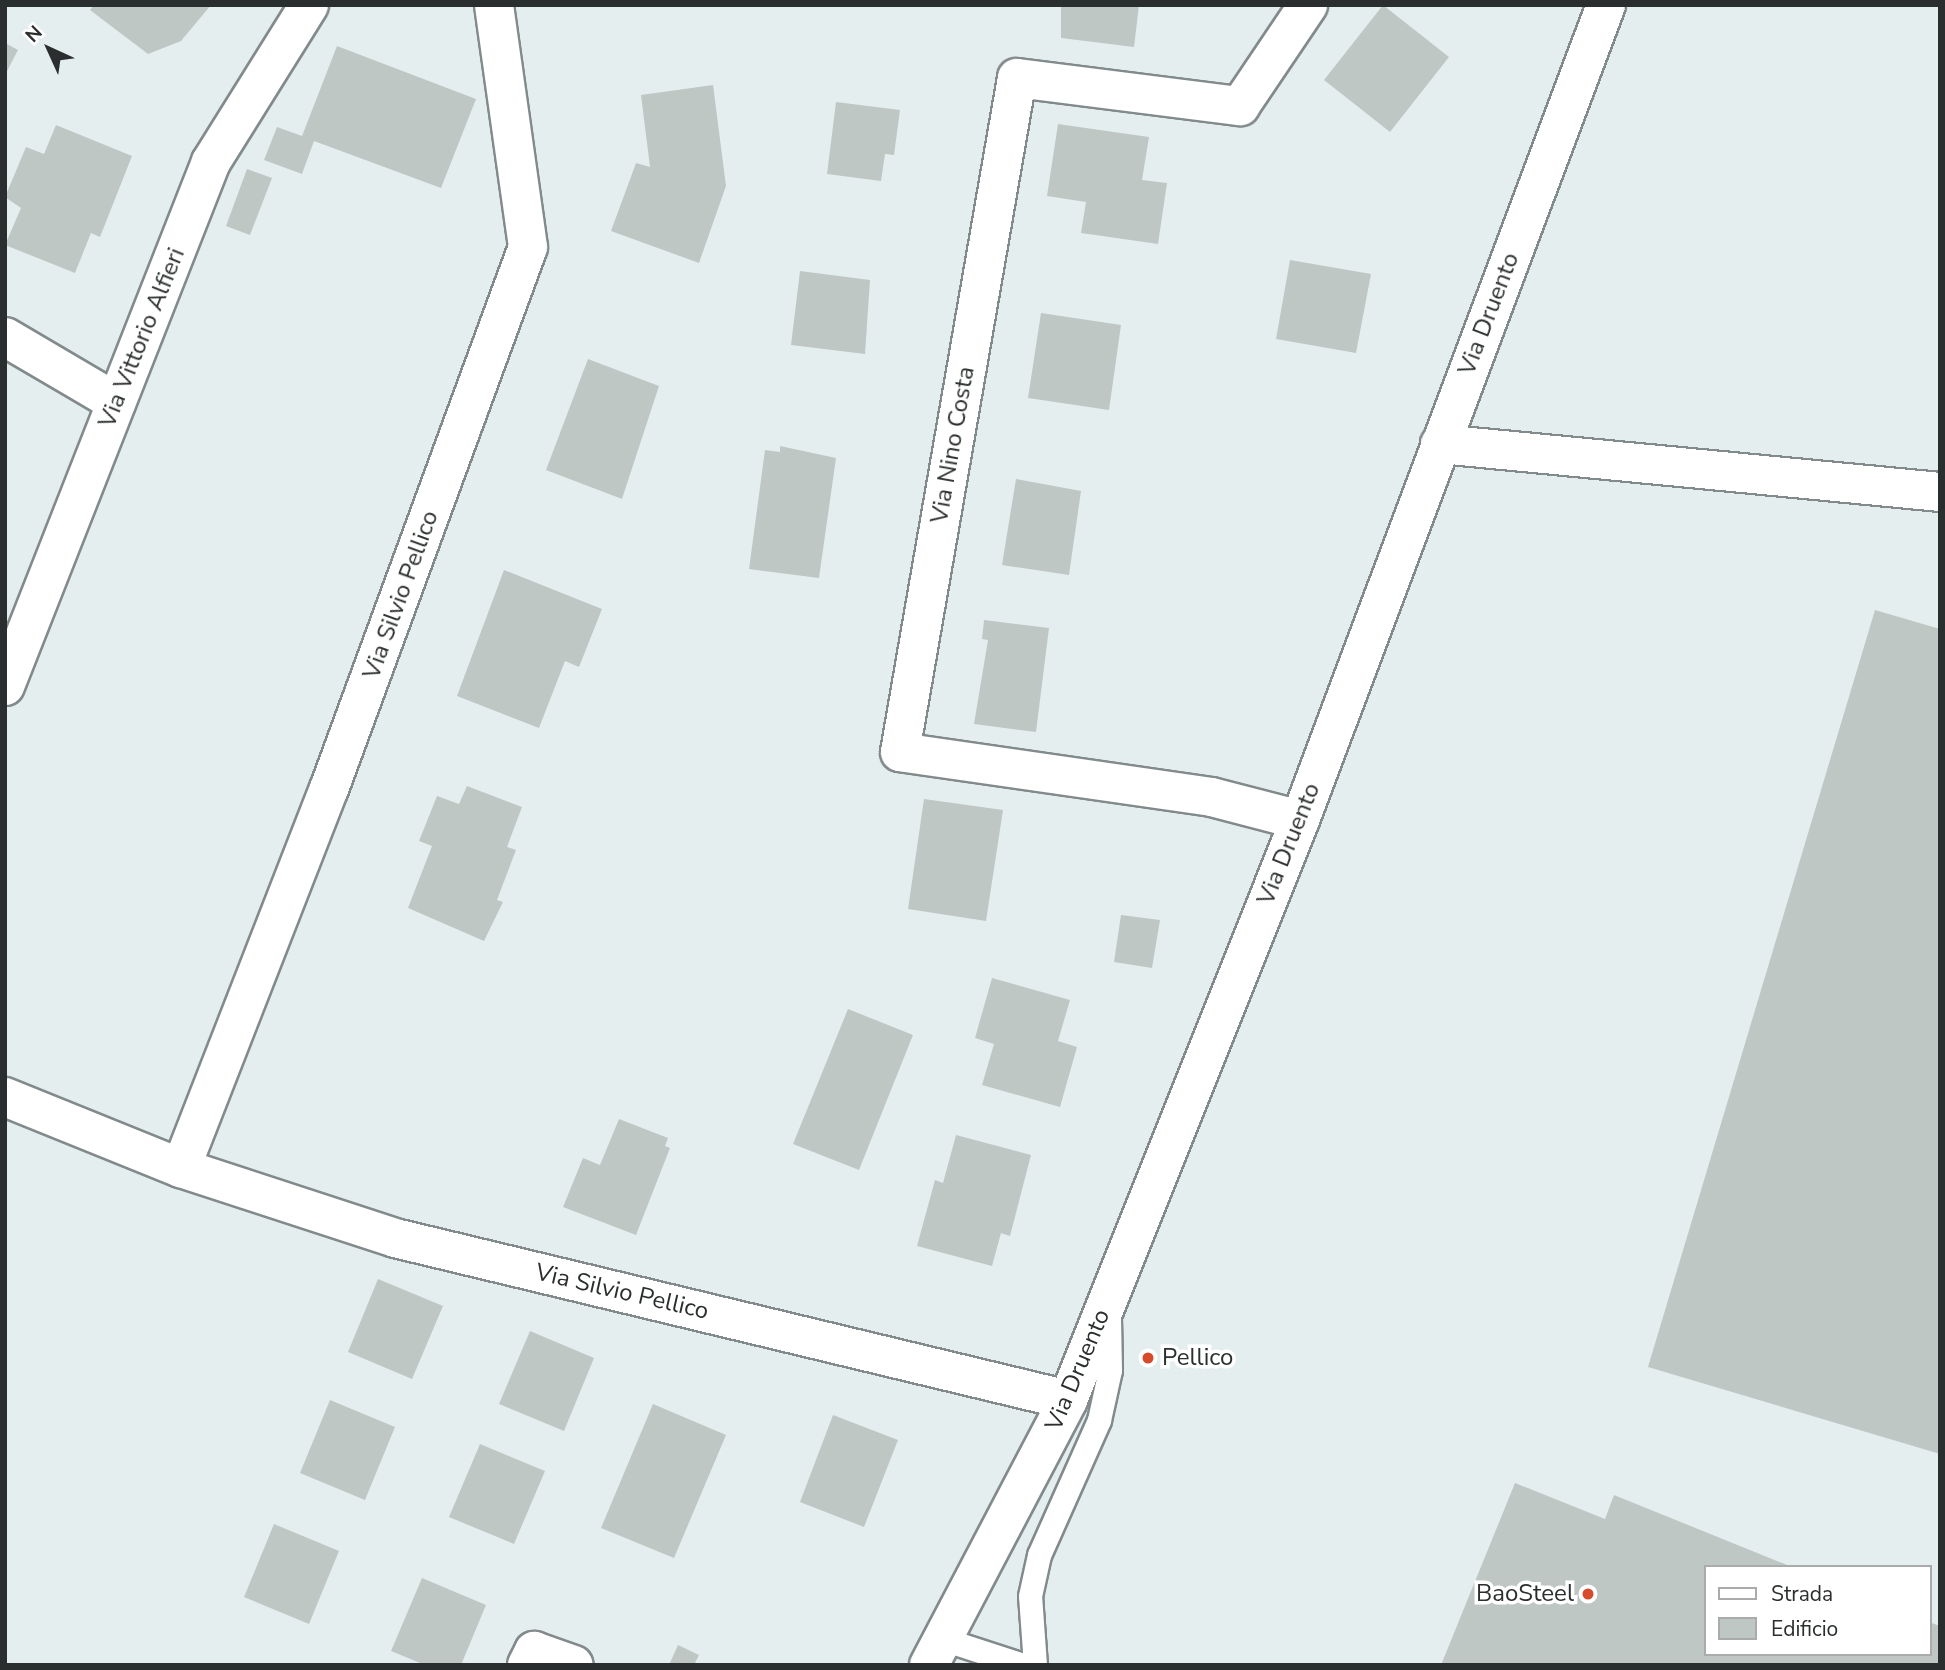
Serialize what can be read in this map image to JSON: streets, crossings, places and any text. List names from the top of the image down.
{
  "streets": {
    "street": [
      "Via Druento",
      "Via Vittorio Alfieri",
      "Via Nino Costa",
      "Via Silvio Pellico"
    ]
  },
  "crossings": [
    ["Via Druento", "Via Nino Costa"],
    ["Via Druento", "Via Silvio Pellico"]
  ],
  "places": ["Pellico", "BaoSteel"],
  "legend": ["Strada", "Edificio"],
  "north": "top left"
}
